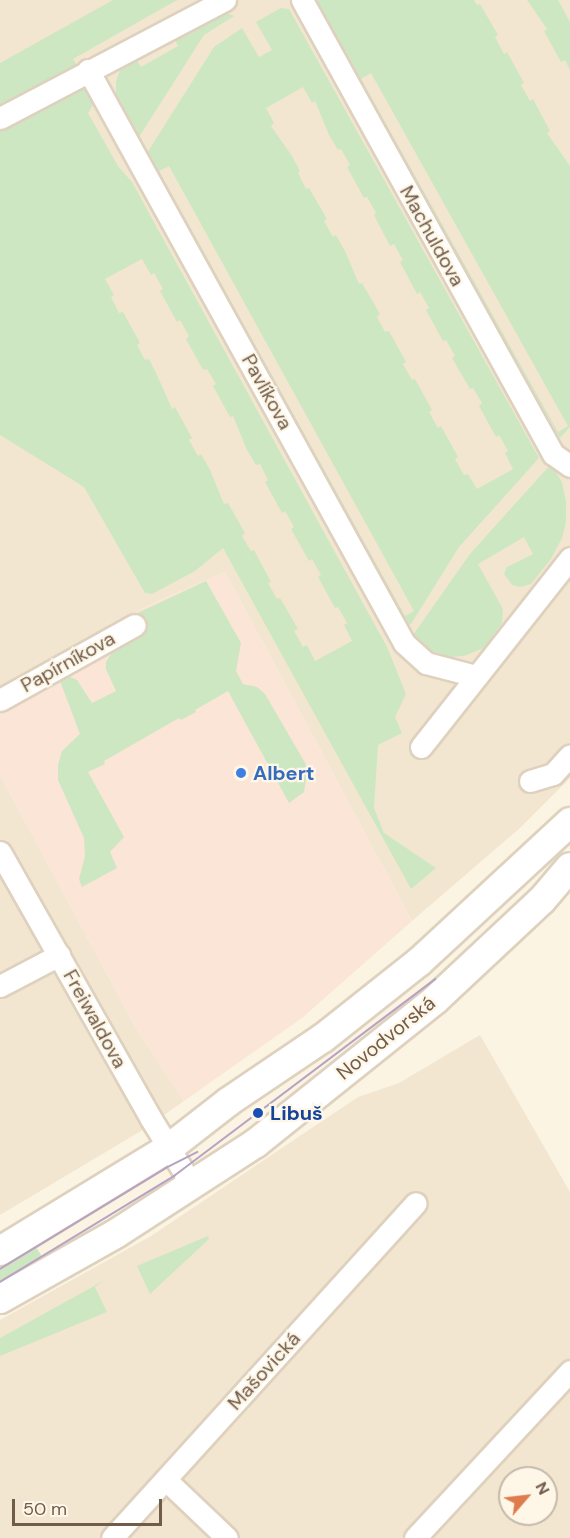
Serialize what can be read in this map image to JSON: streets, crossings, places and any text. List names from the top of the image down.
{
  "streets": {
    "main road": ["Novodvorská"],
    "street": [
      "Machuldova",
      "Pavlíkova",
      "Papírníkova",
      "Freiwaldova",
      "Mašovická"
    ]
  },
  "crossings": [
    ["Freiwaldova", "Novodvorská"]
  ],
  "places": ["Albert", "Libuš"],
  "scale_bar": "50 m",
  "north": "top right"
}
